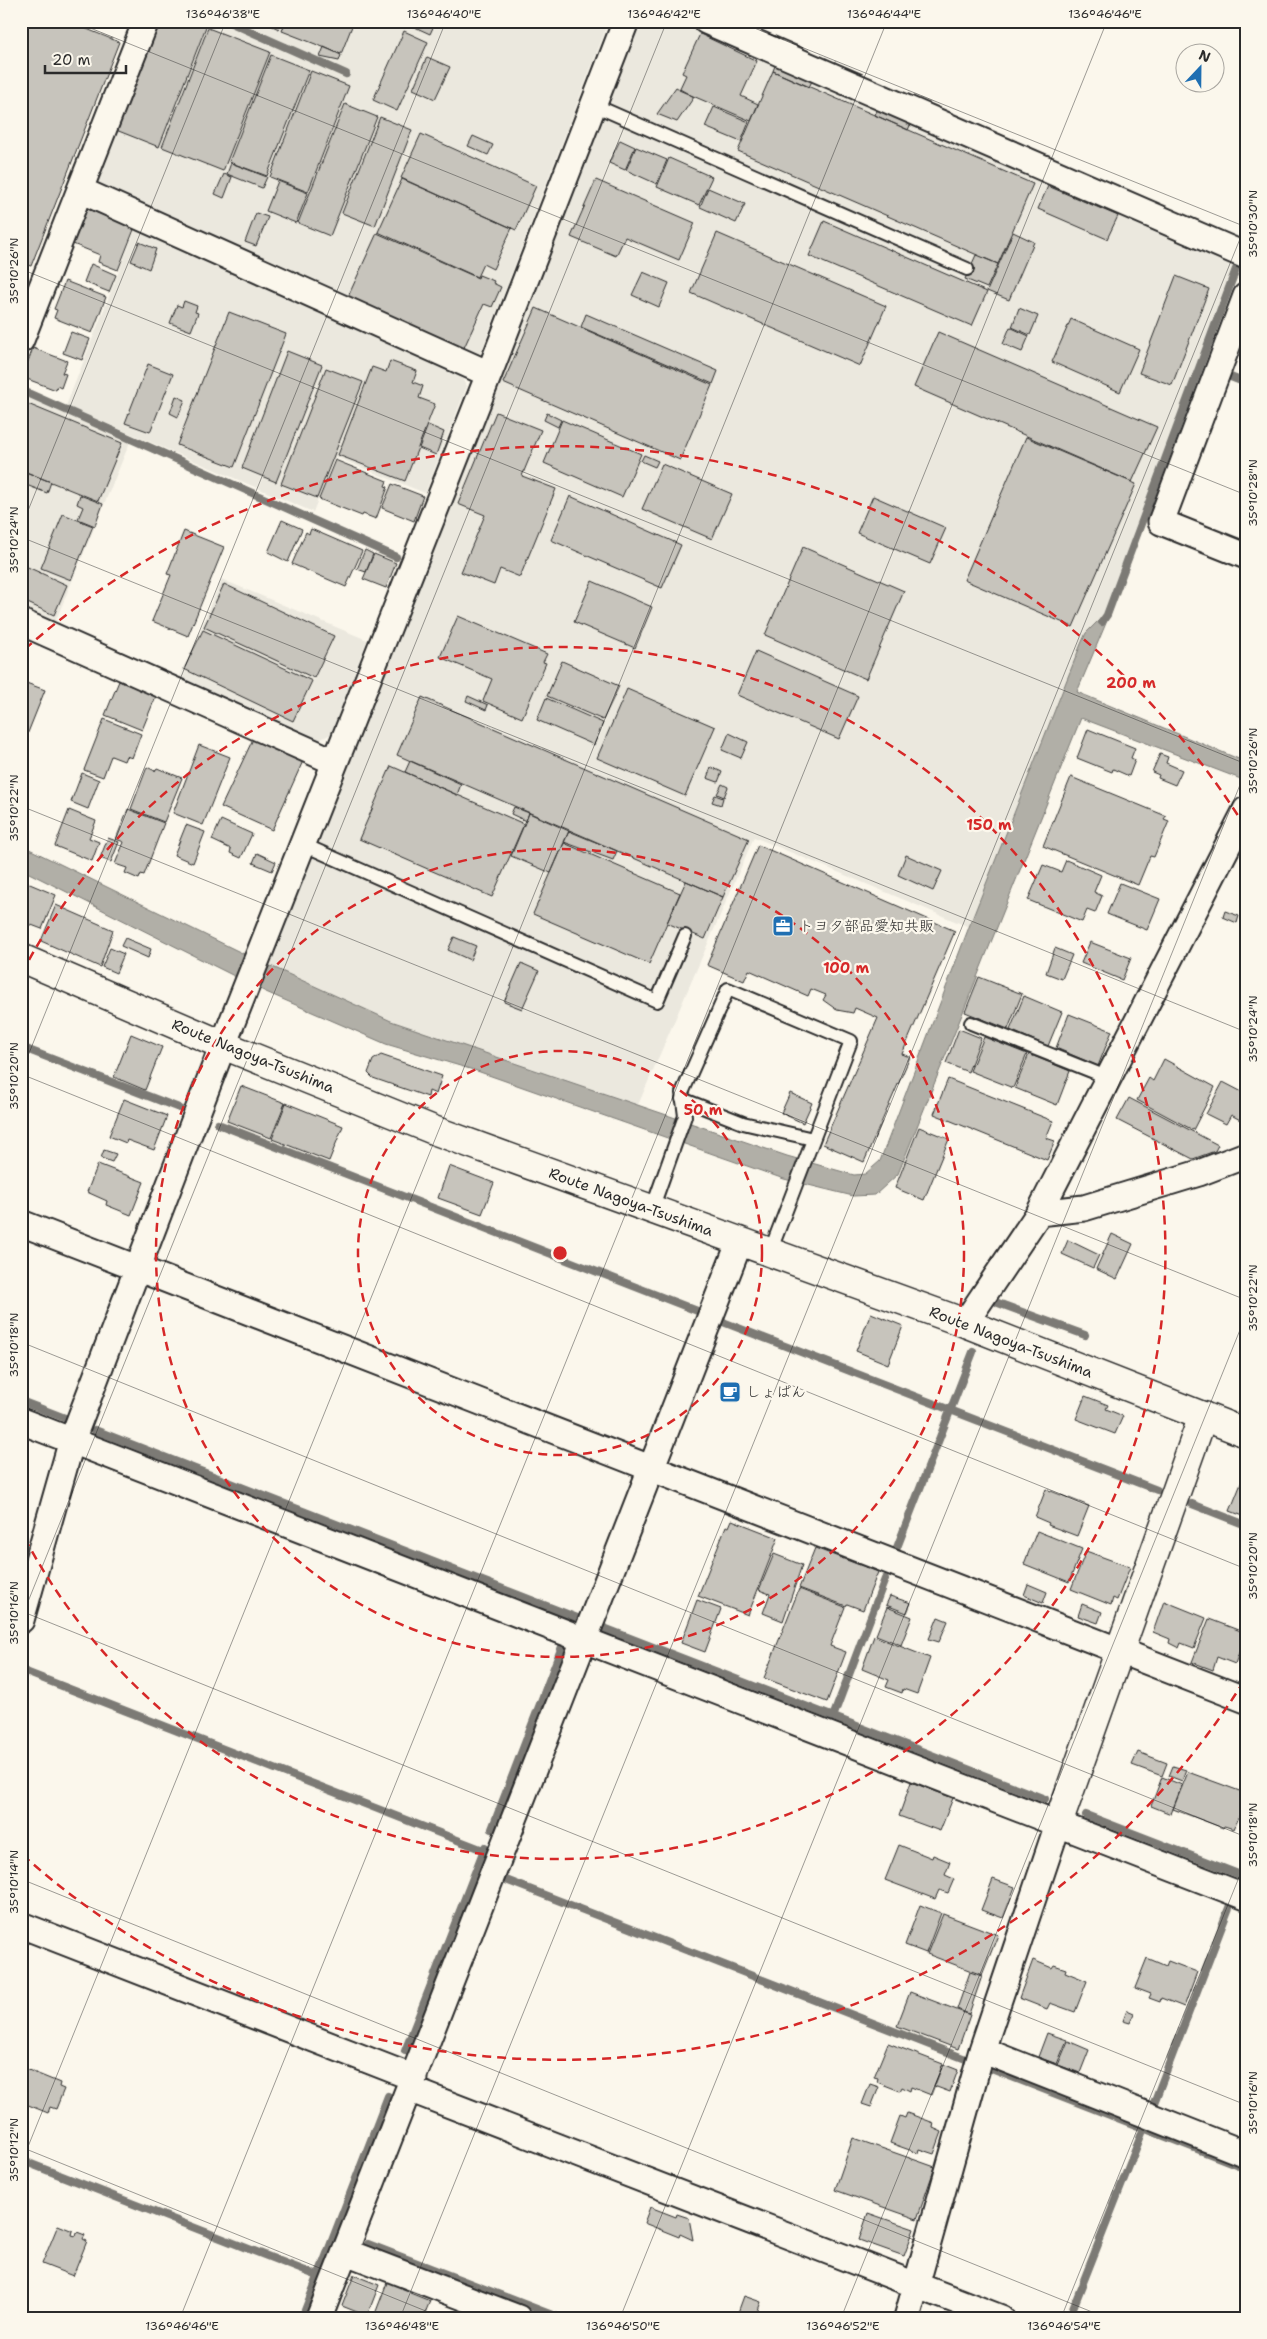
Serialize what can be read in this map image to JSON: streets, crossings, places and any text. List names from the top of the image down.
{
  "streets": {
    "main road": ["Route Nagoya-Tsushima"]
  },
  "places": {
    "office": ["トヨタ部品愛知共販"],
    "cafe": ["しょぱん"]
  },
  "scale_bar": "20 m",
  "north": "top",
  "coordinates": [
    "136°46'38\"E",
    "136°46'40\"E",
    "136°46'42\"E",
    "136°46'44\"E",
    "136°46'46\"E",
    "35°10'30\"N",
    "35°10'26\"N",
    "35°10'28\"N",
    "35°10'24\"N",
    "35°10'22\"N",
    "35°10'20\"N",
    "35°10'18\"N",
    "35°10'16\"N",
    "35°10'14\"N",
    "35°10'12\"N",
    "136°46'48\"E",
    "136°46'50\"E",
    "136°46'52\"E",
    "136°46'54\"E"
  ],
  "rings": [
    "200 m",
    "150 m",
    "100 m",
    "50 m"
  ]
}
